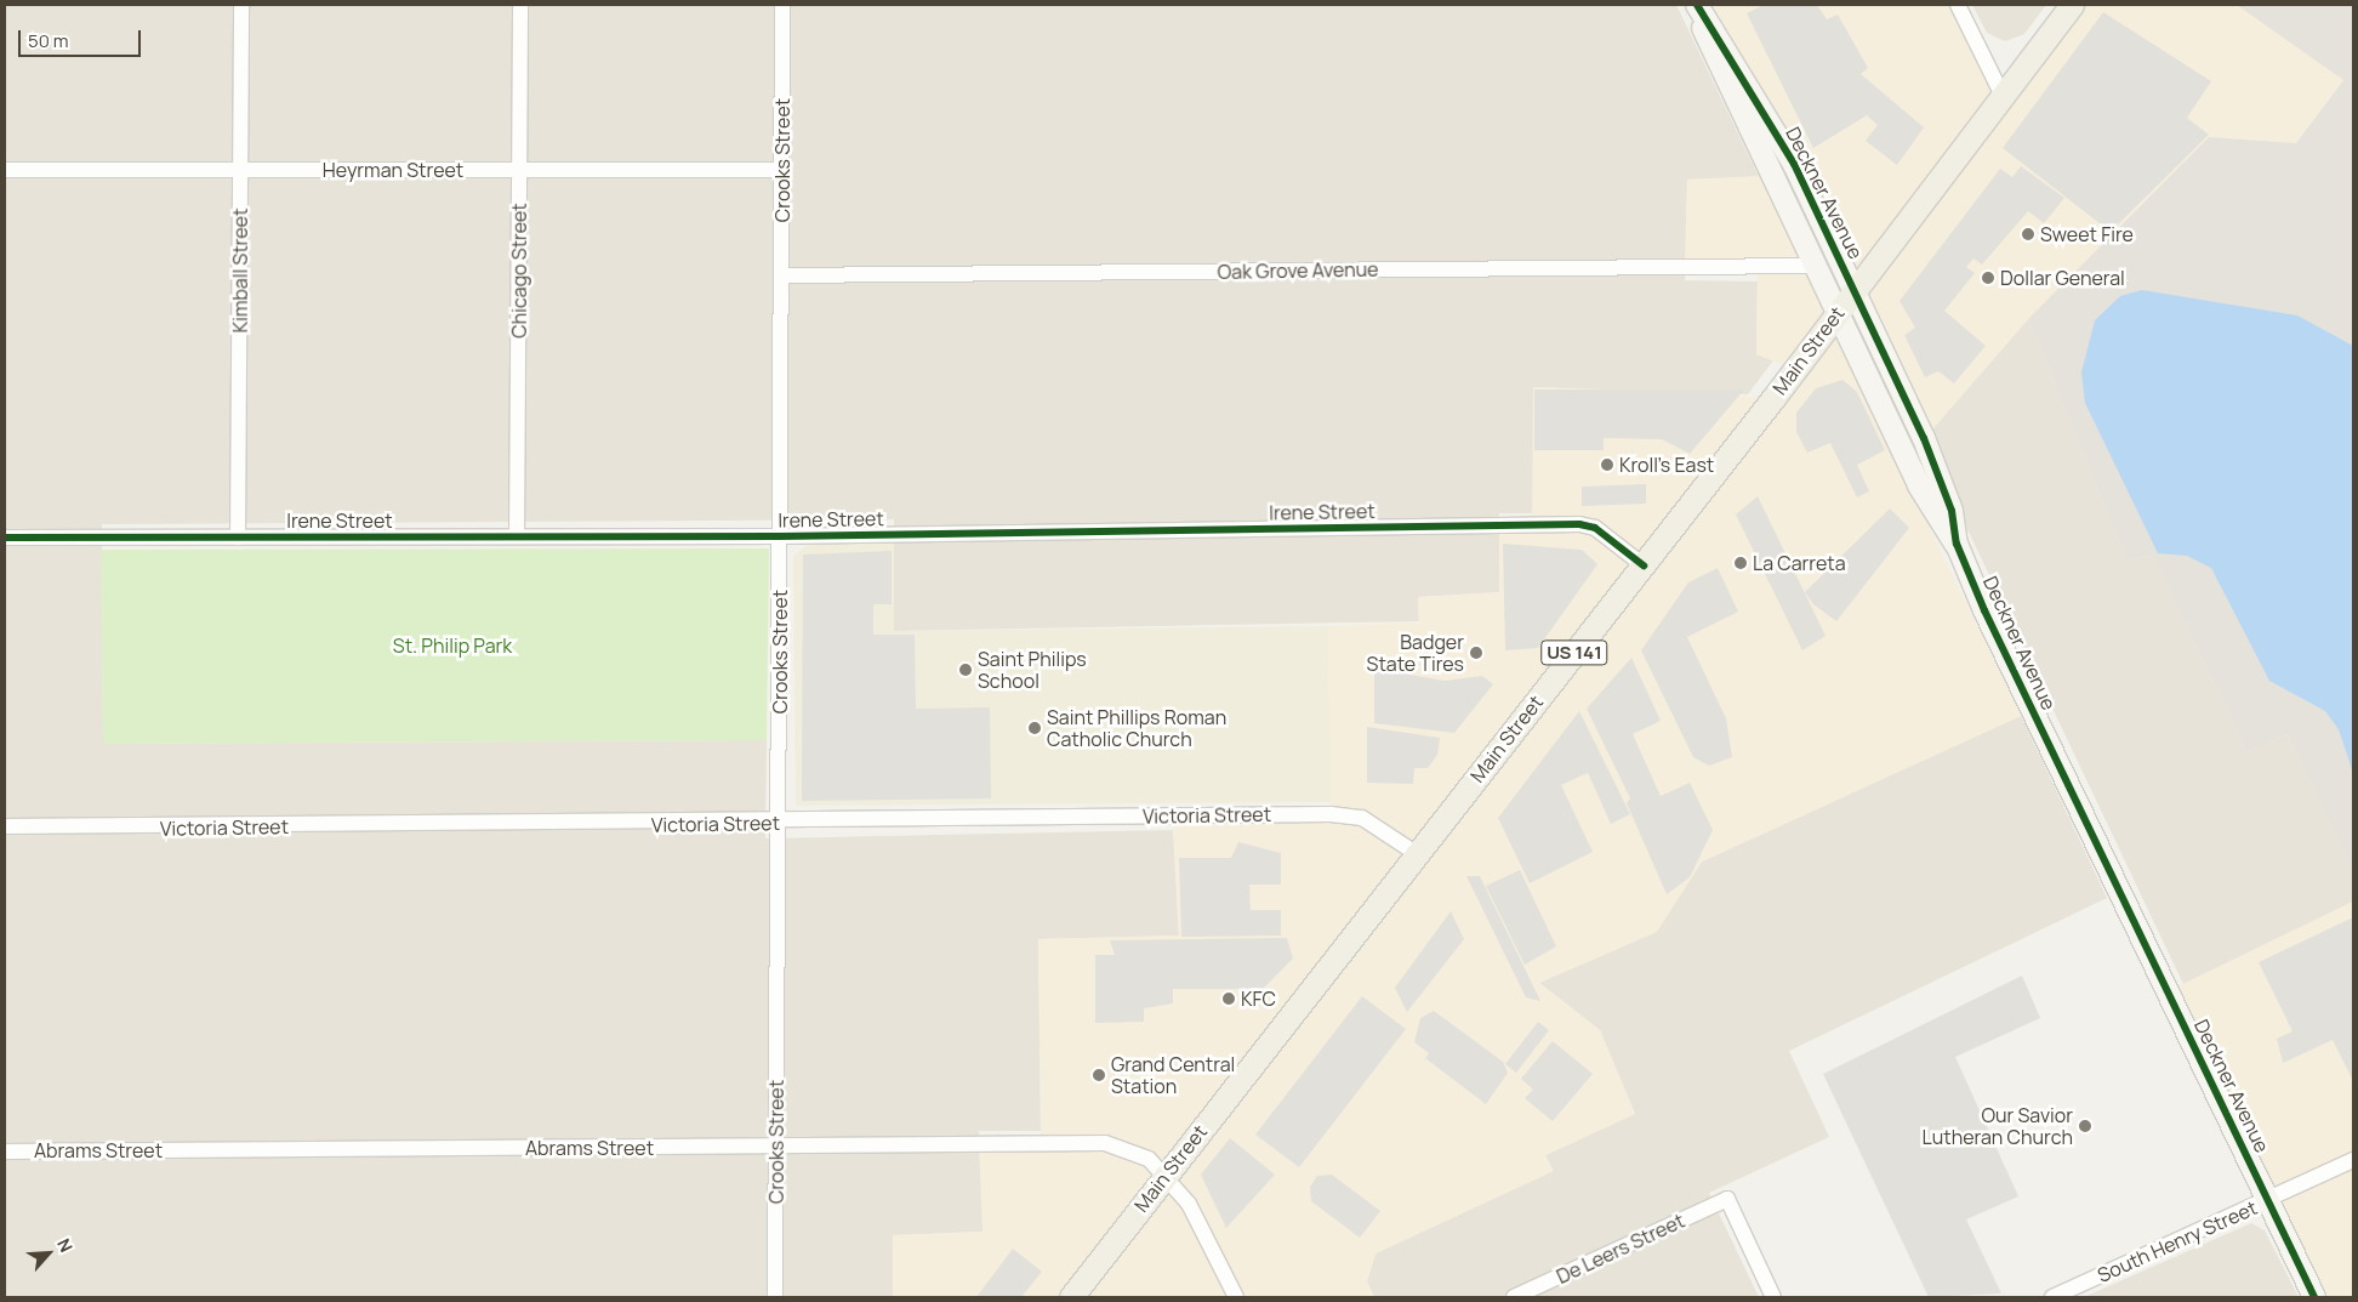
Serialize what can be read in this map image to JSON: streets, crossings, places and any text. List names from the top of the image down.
{
  "streets": {
    "main road": ["Main Street", "US 141"],
    "street": [
      "Crooks Street",
      "Heyrman Street",
      "Deckner Avenue",
      "Kimball Street",
      "Chicago Street",
      "Oak Grove Avenue",
      "Irene Street",
      "Victoria Street",
      "Abrams Street",
      "South Henry Street",
      "De Leers Street"
    ]
  },
  "crossings": [
    ["Crooks Street", "Heyrman Street"],
    ["Crooks Street", "Oak Grove Avenue"],
    ["Crooks Street", "Irene Street"],
    ["Crooks Street", "Victoria Street"],
    ["Crooks Street", "Abrams Street"],
    ["Heyrman Street", "Kimball Street"],
    ["Heyrman Street", "Chicago Street"],
    ["Deckner Avenue", "Oak Grove Avenue"],
    ["Deckner Avenue", "Main Street"],
    ["Deckner Avenue", "South Henry Street"],
    ["Kimball Street", "Irene Street"],
    ["Chicago Street", "Irene Street"],
    ["Main Street", "Irene Street"],
    ["Main Street", "Victoria Street"],
    ["Main Street", "Abrams Street"]
  ],
  "parks": ["St. Philip Park"],
  "places": [
    "Sweet Fire",
    "Dollar General",
    "Kroll's East",
    "La Carreta",
    "Badger State Tires",
    "Saint Philips School",
    "Saint Phillips Roman Catholic Church",
    "KFC",
    "Grand Central Station",
    "Our Savior Lutheran Church"
  ],
  "scale_bar": "50 m",
  "north": "top right"
}
